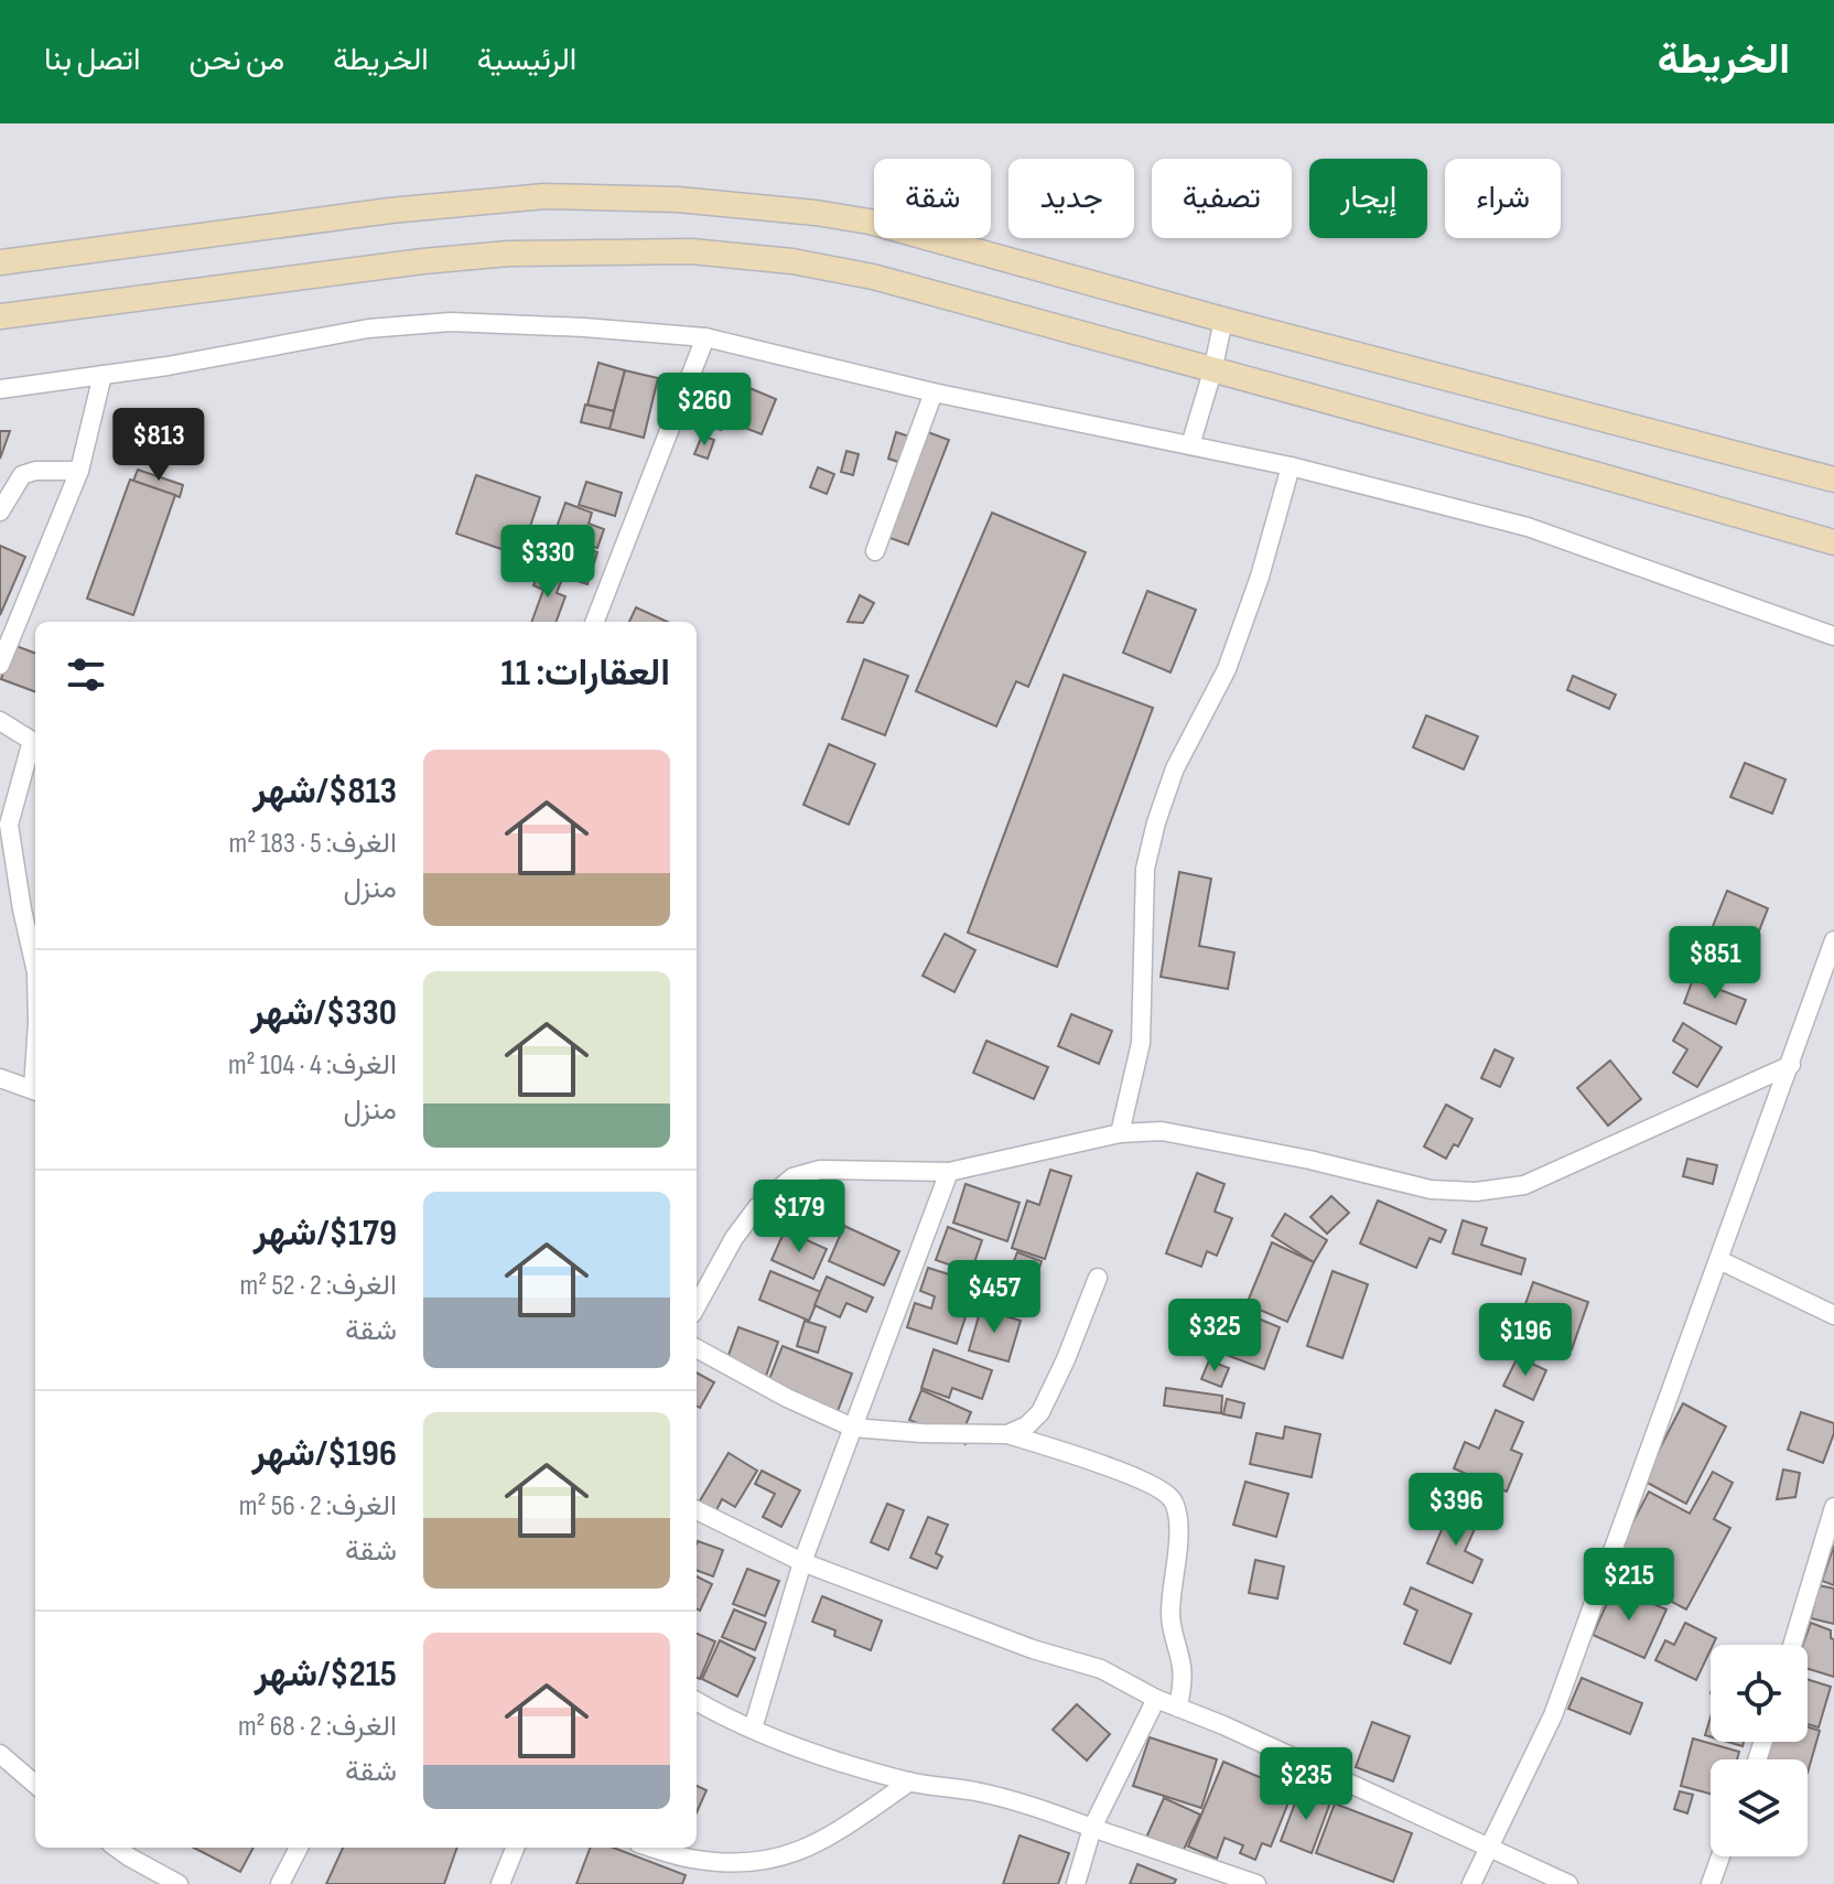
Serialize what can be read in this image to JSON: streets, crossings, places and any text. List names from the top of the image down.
{
  "page": {
    "header": "الخريطة",
    "nav": [
      "الرئيسية",
      "الخريطة",
      "من نحن",
      "اتصل بنا"
    ],
    "chip": [
      "شراء",
      "إيجار",
      "تصفية",
      "جديد",
      "شقة"
    ],
    "price": [
      "$260",
      "$813",
      "$330",
      "$851",
      "$179",
      "$457",
      "$325",
      "$196",
      "$396",
      "$215",
      "$235"
    ],
    "heading": "العقارات: 11",
    "list": [
      {
        "name": "$813/شهر",
        "note": "الغرف: 5 · 183 m² · منزل"
      },
      {
        "name": "$330/شهر",
        "note": "الغرف: 4 · 104 m² · منزل"
      },
      {
        "name": "$179/شهر",
        "note": "الغرف: 2 · 52 m² · شقة"
      },
      {
        "name": "$196/شهر",
        "note": "الغرف: 2 · 56 m² · شقة"
      },
      {
        "name": "$215/شهر",
        "note": "الغرف: 2 · 68 m² · شقة"
      }
    ]
  }
}
